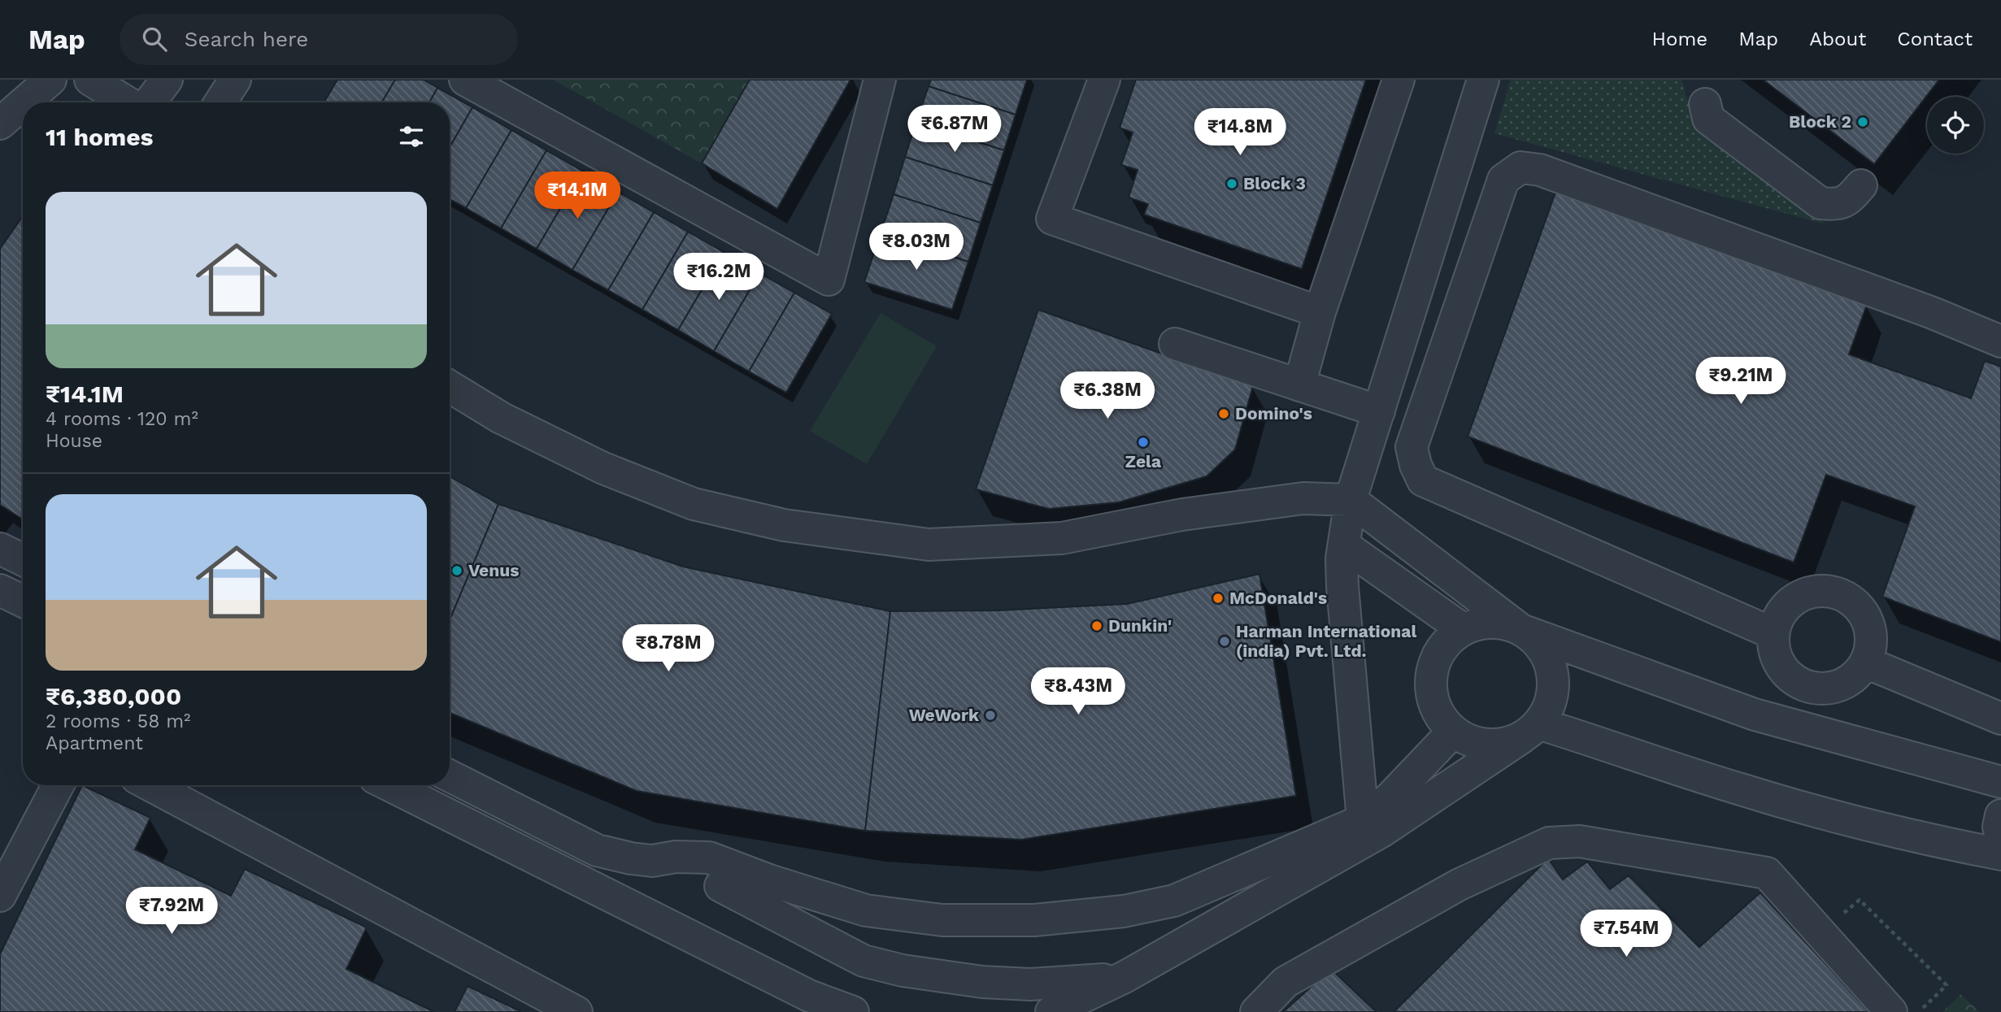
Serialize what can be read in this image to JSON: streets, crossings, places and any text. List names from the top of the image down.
{
  "places": [
    "Block 2",
    "Block 3",
    "Domino's",
    "Zela",
    "Venus",
    "McDonald's",
    "Dunkin'",
    "Harman International (india) Pvt. Ltd.",
    "WeWork"
  ],
  "page": {
    "header": "Map",
    "search": "Search here",
    "nav": [
      "Home",
      "Map",
      "About",
      "Contact"
    ],
    "heading": "11 homes",
    "price": [
      "₹6.87M",
      "₹14.8M",
      "₹14.1M",
      "₹8.03M",
      "₹16.2M",
      "₹9.21M",
      "₹6.38M",
      "₹8.78M",
      "₹8.43M",
      "₹7.92M",
      "₹7.54M"
    ],
    "list": [
      {
        "name": "₹14.1M",
        "note": "4 rooms · 120 m² · House"
      },
      {
        "name": "₹6,380,000",
        "note": "2 rooms · 58 m² · Apartment"
      }
    ]
  }
}
